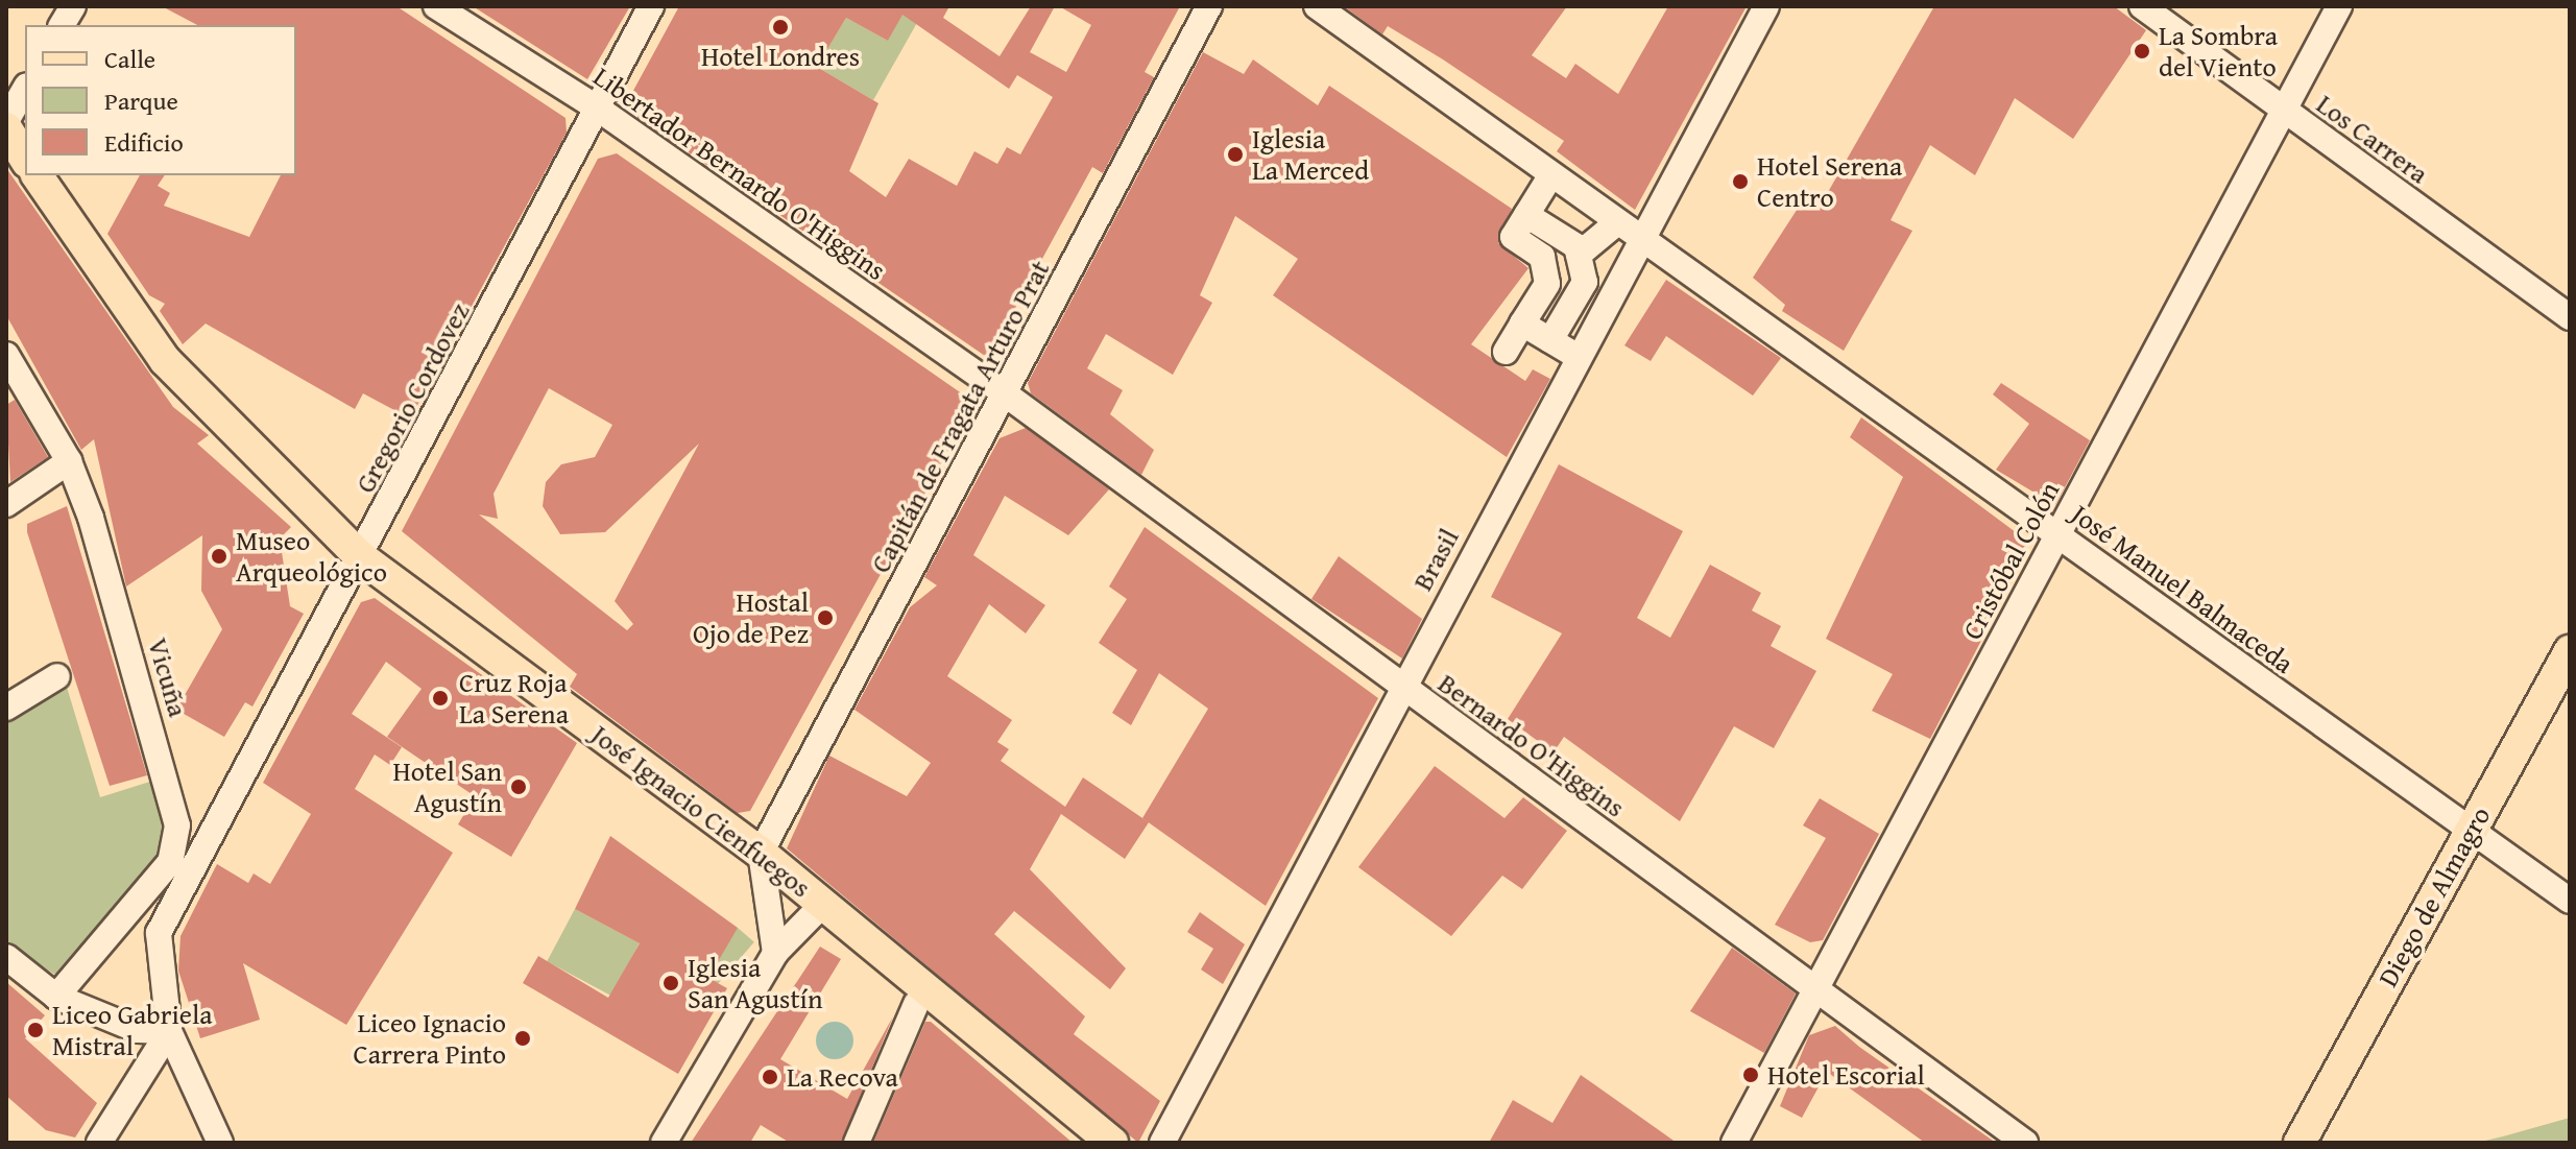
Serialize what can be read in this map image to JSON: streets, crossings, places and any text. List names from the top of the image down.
{
  "streets": {
    "main road": ["José Ignacio Cienfuegos", "Diego de Almagro"],
    "street": [
      "Los Carrera",
      "Libertador Bernardo O'Higgins",
      "Gregorio Cordovez",
      "Capitán de Fragata Arturo Prat",
      "Brasil",
      "Cristóbal Colón",
      "José Manuel Balmaceda",
      "Vicuña",
      "Bernardo O'Higgins"
    ]
  },
  "crossings": [
    ["Los Carrera", "Cristóbal Colón"],
    ["Libertador Bernardo O'Higgins", "Gregorio Cordovez"],
    ["Libertador Bernardo O'Higgins", "Capitán de Fragata Arturo Prat"],
    ["Libertador Bernardo O'Higgins", "Bernardo O'Higgins"],
    ["Gregorio Cordovez", "José Ignacio Cienfuegos"],
    ["Capitán de Fragata Arturo Prat", "Bernardo O'Higgins"],
    ["Capitán de Fragata Arturo Prat", "José Ignacio Cienfuegos"],
    ["Brasil", "José Manuel Balmaceda"],
    ["Brasil", "Bernardo O'Higgins"],
    ["Cristóbal Colón", "José Manuel Balmaceda"],
    ["Cristóbal Colón", "Bernardo O'Higgins"],
    ["José Manuel Balmaceda", "Diego de Almagro"]
  ],
  "places": [
    "Hotel Londres",
    "La Sombra del Viento",
    "Iglesia La Merced",
    "Hotel Serena Centro",
    "Museo Arqueológico",
    "Hostal Ojo de Pez",
    "Cruz Roja La Serena",
    "Hotel San Agustín",
    "Iglesia San Agustín",
    "Liceo Gabriela Mistral",
    "Liceo Ignacio Carrera Pinto",
    "Hotel Escorial",
    "La Recova"
  ],
  "legend": ["Calle", "Parque", "Edificio"]
}
